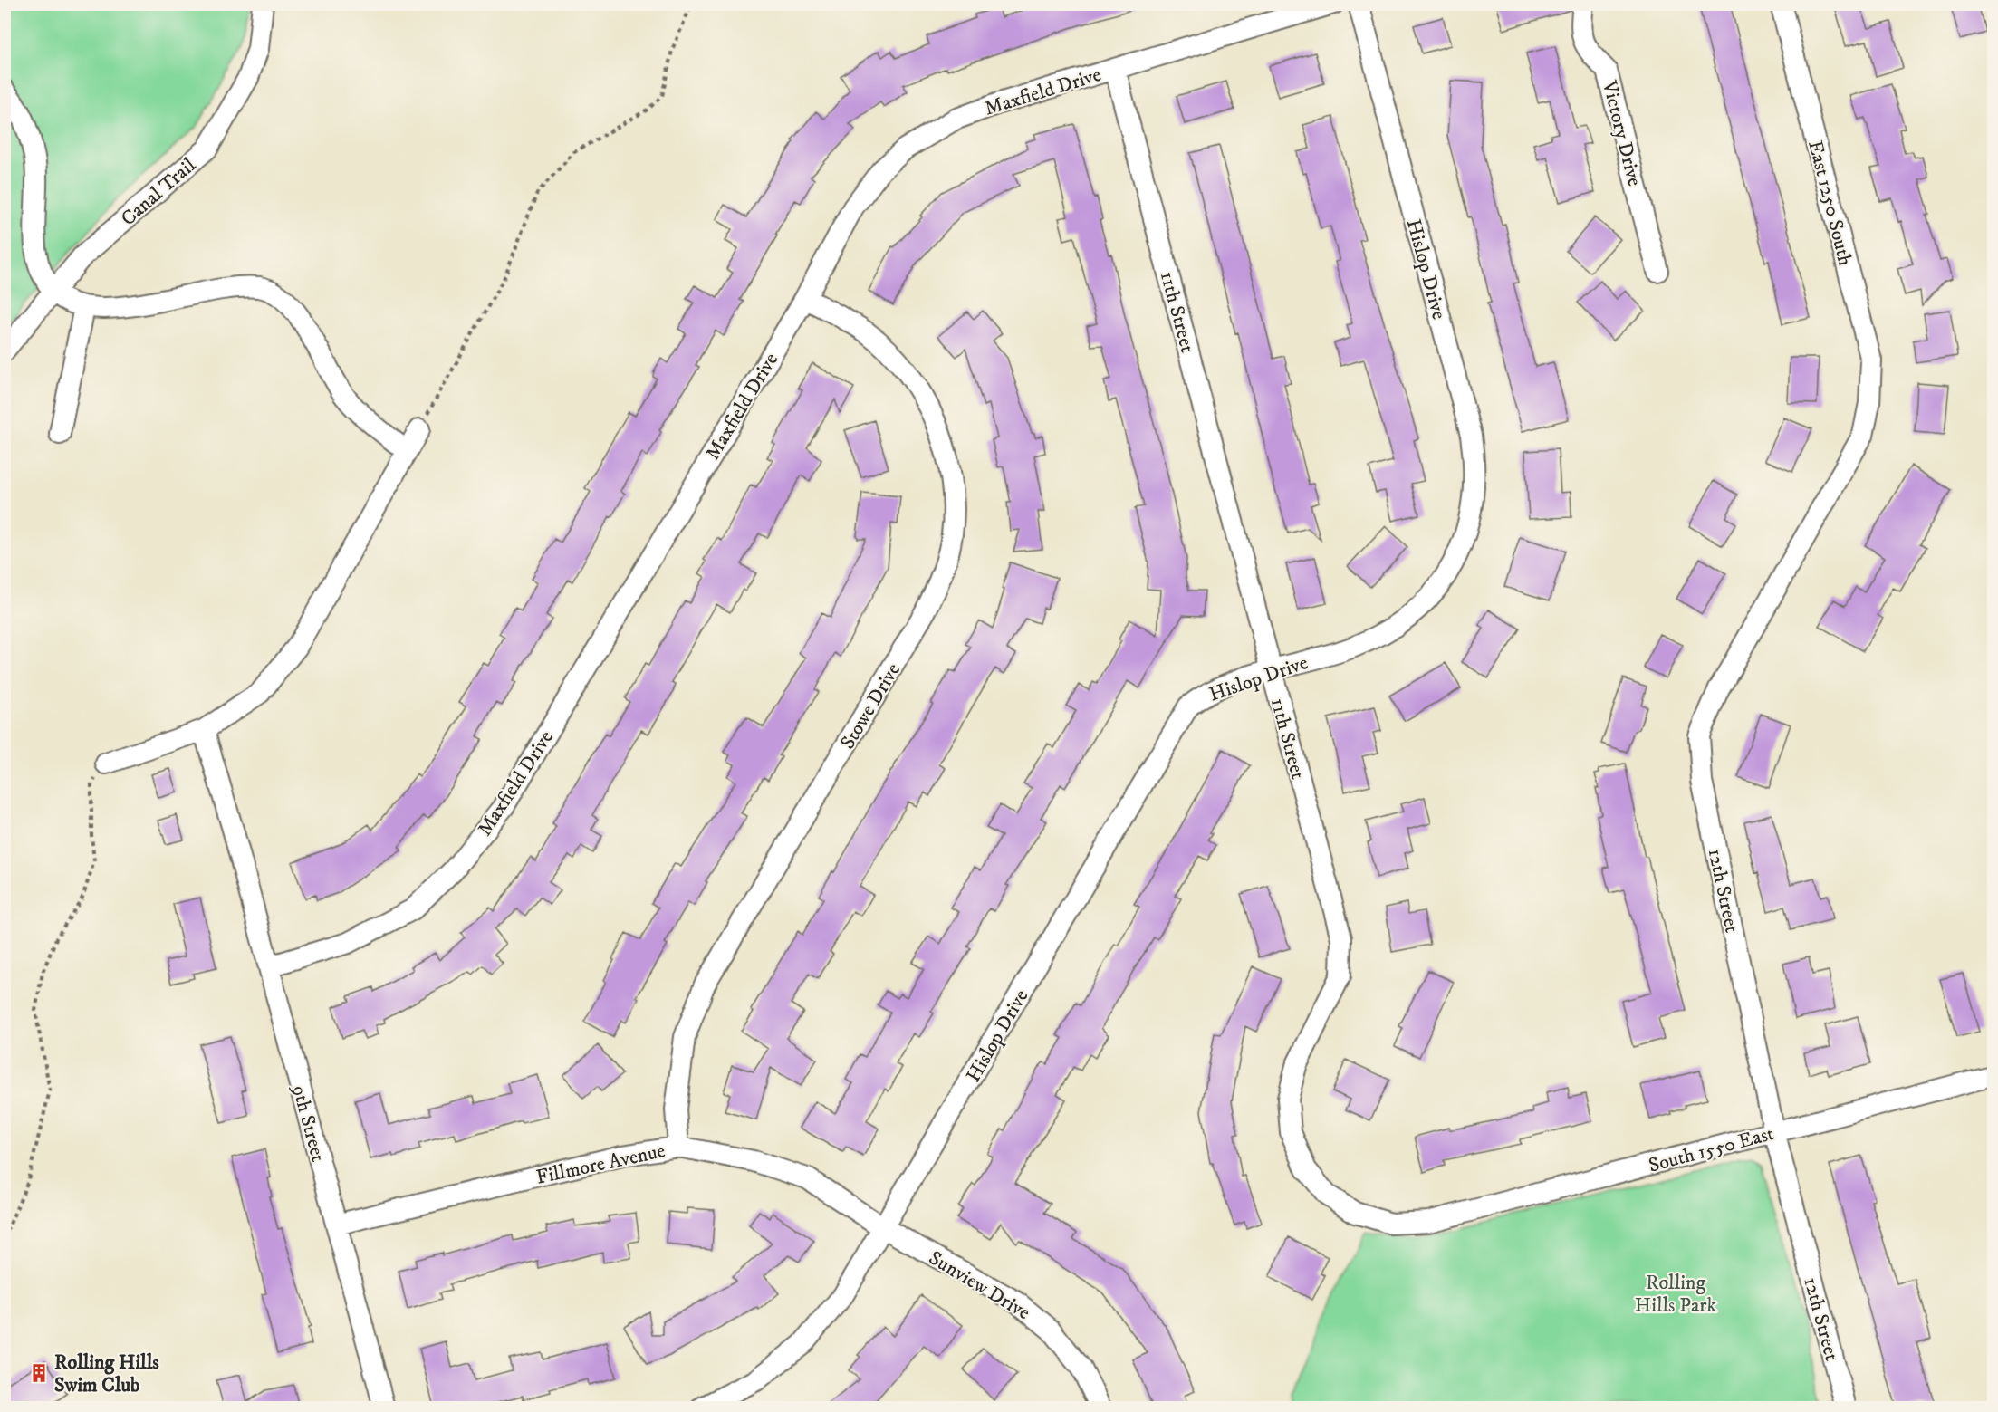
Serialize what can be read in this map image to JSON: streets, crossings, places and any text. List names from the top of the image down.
{
  "streets": {
    "street": [
      "Maxfield Drive",
      "Victory Drive",
      "Canal Trail",
      "East 1250 South",
      "Hislop Drive",
      "11th Street",
      "Stowe Drive",
      "12th Street",
      "9th Street",
      "South 1550 East",
      "Fillmore Avenue",
      "Sunview Drive"
    ]
  },
  "crossings": [
    ["Maxfield Drive", "11th Street"],
    ["Maxfield Drive", "Stowe Drive"],
    ["Maxfield Drive", "9th Street"],
    ["East 1250 South", "12th Street"],
    ["Hislop Drive", "11th Street"],
    ["Hislop Drive", "Fillmore Avenue"],
    ["Hislop Drive", "Sunview Drive"],
    ["11th Street", "South 1550 East"],
    ["Stowe Drive", "Fillmore Avenue"],
    ["12th Street", "South 1550 East"],
    ["9th Street", "Fillmore Avenue"],
    ["Fillmore Avenue", "Sunview Drive"]
  ],
  "parks": ["Rolling Hills Park"],
  "places": {
    "building": ["Rolling Hills Swim Club"]
  }
}
